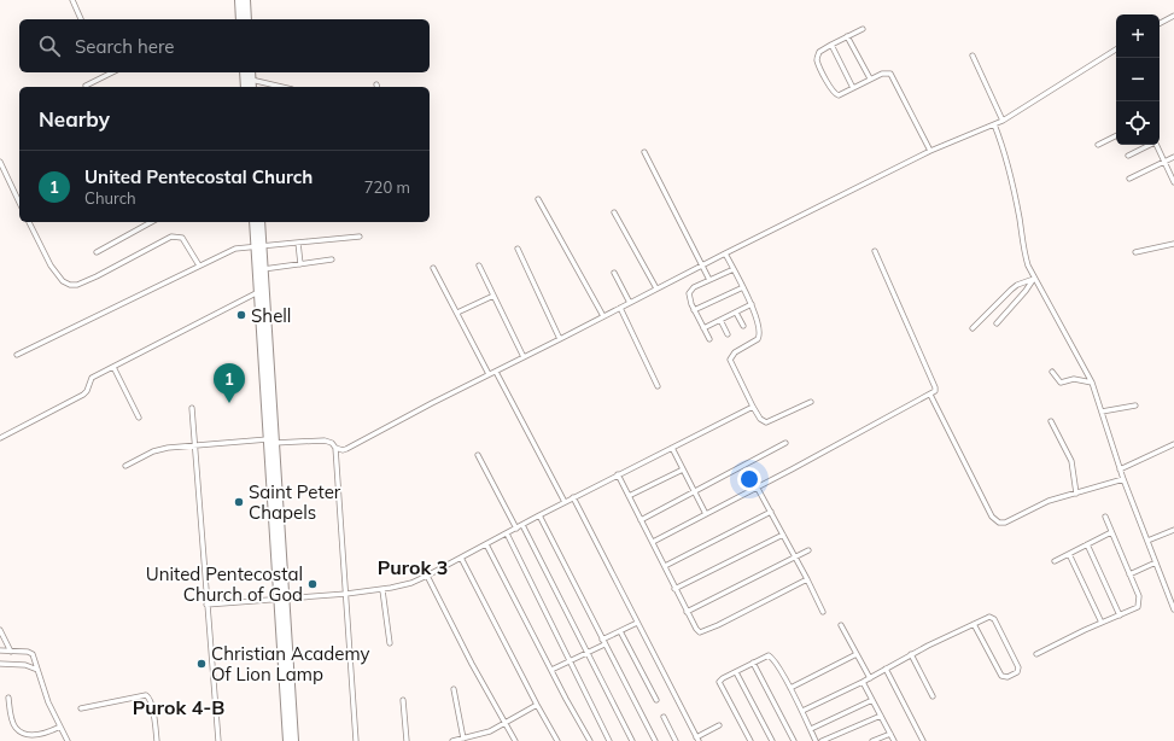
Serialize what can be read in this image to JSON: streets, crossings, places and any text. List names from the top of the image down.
{
  "districts": ["Purok 3", "Purok 4-B"],
  "places": [
    "Shell",
    "Saint Peter Chapels",
    "United Pentecostal Church of God",
    "Christian Academy Of Lion Lamp"
  ],
  "page": {
    "map_buttons": ["+", "−"],
    "search": "Search here",
    "heading": "Nearby",
    "list": [
      {
        "mark": "1",
        "name": "United Pentecostal Church",
        "note": "Church",
        "value": "720 m"
      }
    ],
    "pins": "1"
  }
}
